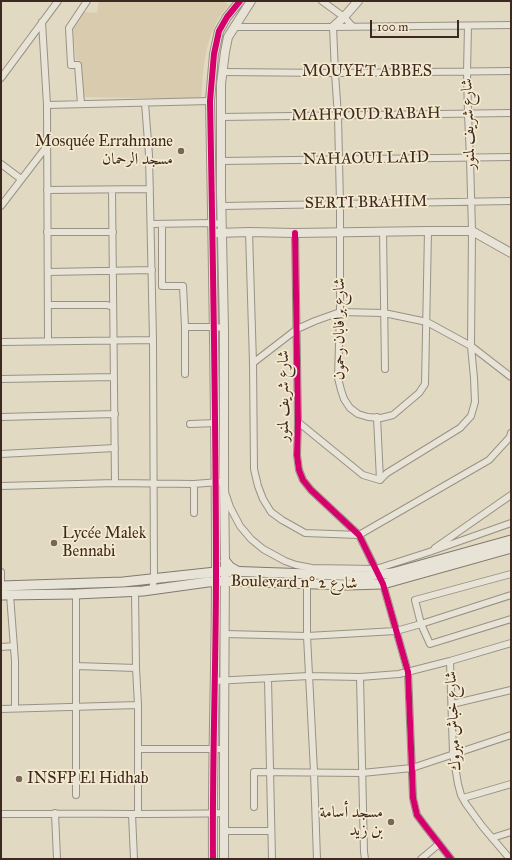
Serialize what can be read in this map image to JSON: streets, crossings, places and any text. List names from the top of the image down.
{
  "streets": {
    "main road": ["Boulevard n° شارع 2"],
    "street": [
      "MOUYET ABBES",
      "MAHFOUD RABAH",
      "شارع شريف لمنور",
      "NAHAOUI LAID",
      "SERTI BRAHIM",
      "شارع برافابان رحمون",
      "شارع خباش مبروك"
    ]
  },
  "crossings": [
    ["MOUYET ABBES", "شارع شريف لمنور"],
    ["MOUYET ABBES", "شارع برافابان رحمون"],
    ["MAHFOUD RABAH", "شارع شريف لمنور"],
    ["MAHFOUD RABAH", "شارع برافابان رحمون"],
    ["شارع شريف لمنور", "NAHAOUI LAID"],
    ["شارع شريف لمنور", "SERTI BRAHIM"],
    ["NAHAOUI LAID", "شارع برافابان رحمون"],
    ["SERTI BRAHIM", "شارع برافابان رحمون"]
  ],
  "places": [
    "Mosquée Errahmane مسجد الرحمان",
    "Lycée Malek Bennabi",
    "INSFP El Hidhab",
    "مسجد أسامة بن زيد"
  ],
  "scale_bar": "100 m"
}
